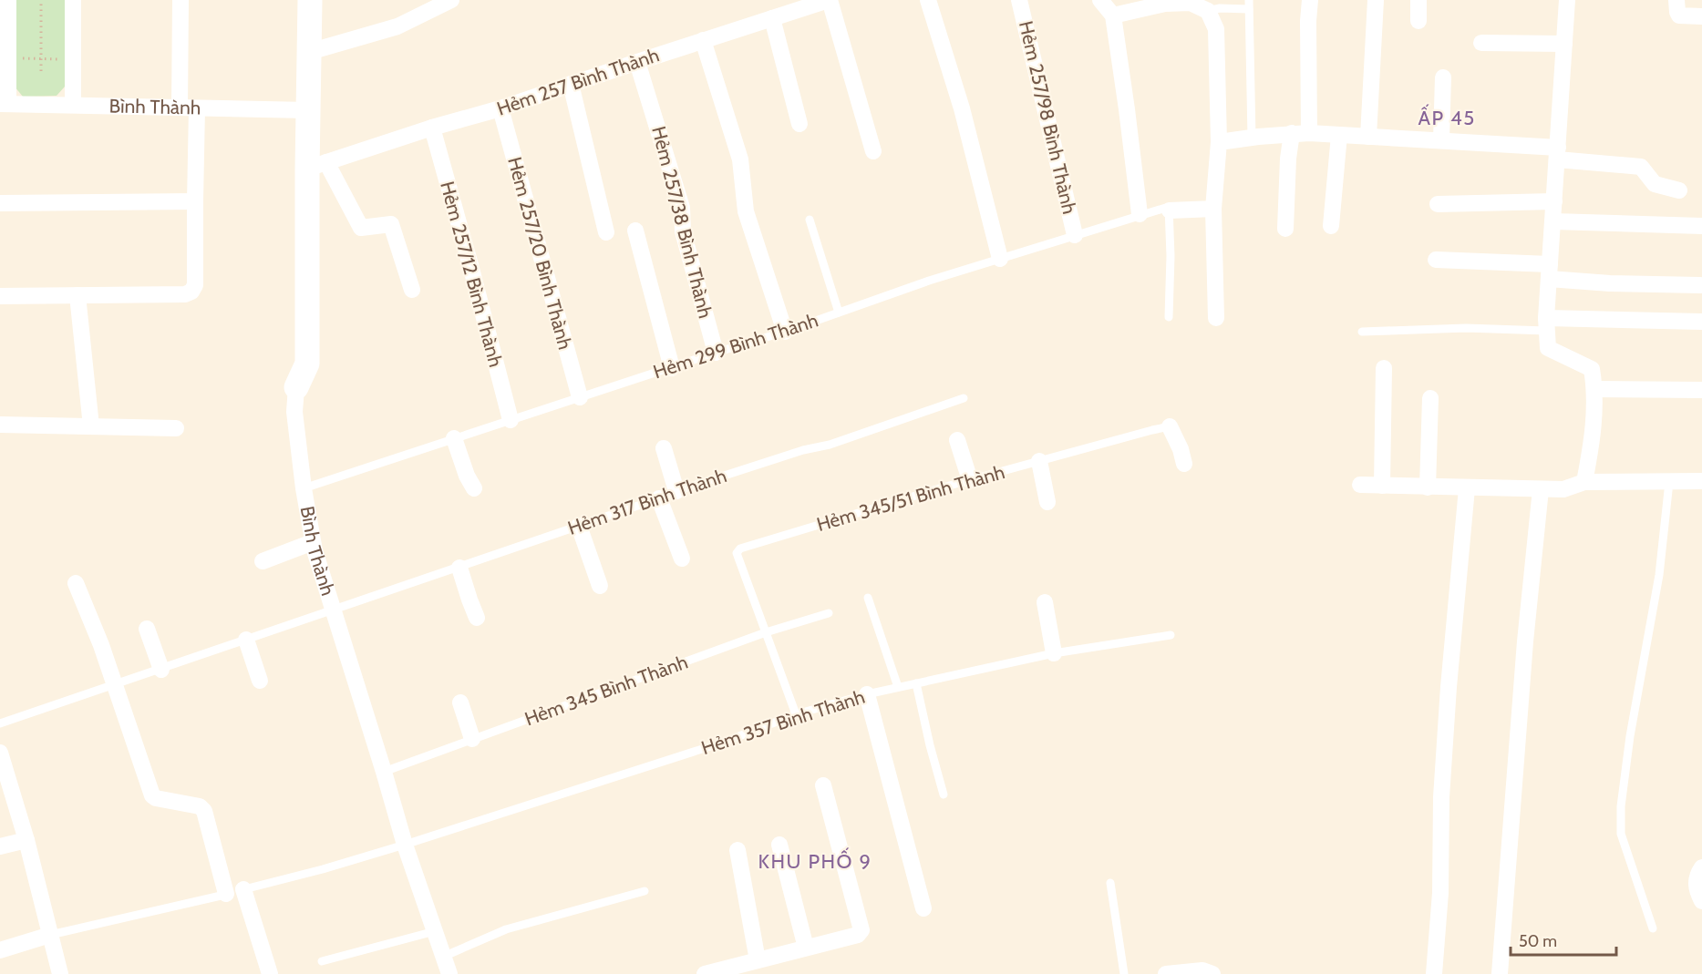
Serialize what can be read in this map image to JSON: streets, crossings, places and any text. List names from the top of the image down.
{
  "streets": {
    "street": [
      "Hẻm 257 Bình Thành",
      "Bình Thành",
      "Hẻm 257/98 Bình Thành",
      "Hẻm 257/38 Bình Thành",
      "Hẻm 257/20 Bình Thành",
      "Hẻm 257/12 Bình Thành"
    ],
    "lane": [
      "Hẻm 299 Bình Thành",
      "Hẻm 345/51 Bình Thành",
      "Hẻm 317 Bình Thành",
      "Hẻm 345 Bình Thành",
      "Hẻm 357 Bình Thành"
    ]
  },
  "crossings": [
    ["Hẻm 257 Bình Thành", "Bình Thành"],
    ["Hẻm 257 Bình Thành", "Hẻm 257/38 Bình Thành"],
    ["Hẻm 257 Bình Thành", "Hẻm 257/20 Bình Thành"],
    ["Hẻm 257 Bình Thành", "Hẻm 257/12 Bình Thành"],
    ["Bình Thành", "Hẻm 299 Bình Thành"],
    ["Bình Thành", "Hẻm 317 Bình Thành"],
    ["Bình Thành", "Hẻm 345 Bình Thành"],
    ["Bình Thành", "Hẻm 357 Bình Thành"],
    ["Hẻm 257/98 Bình Thành", "Hẻm 299 Bình Thành"],
    ["Hẻm 257/38 Bình Thành", "Hẻm 299 Bình Thành"],
    ["Hẻm 257/20 Bình Thành", "Hẻm 299 Bình Thành"],
    ["Hẻm 257/12 Bình Thành", "Hẻm 299 Bình Thành"],
    ["Hẻm 345/51 Bình Thành", "Hẻm 345 Bình Thành"]
  ],
  "districts": ["ẤP 45", "KHU PHỐ 9"],
  "scale_bar": "50 m"
}
